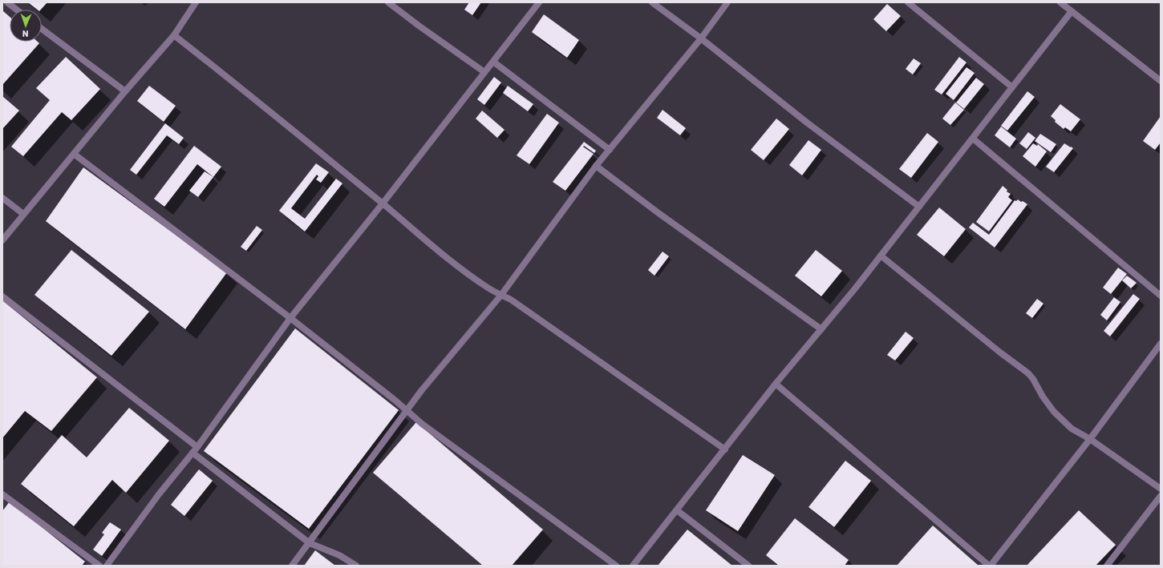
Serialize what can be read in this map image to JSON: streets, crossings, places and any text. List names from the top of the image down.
{
  "north": "bottom"
}
